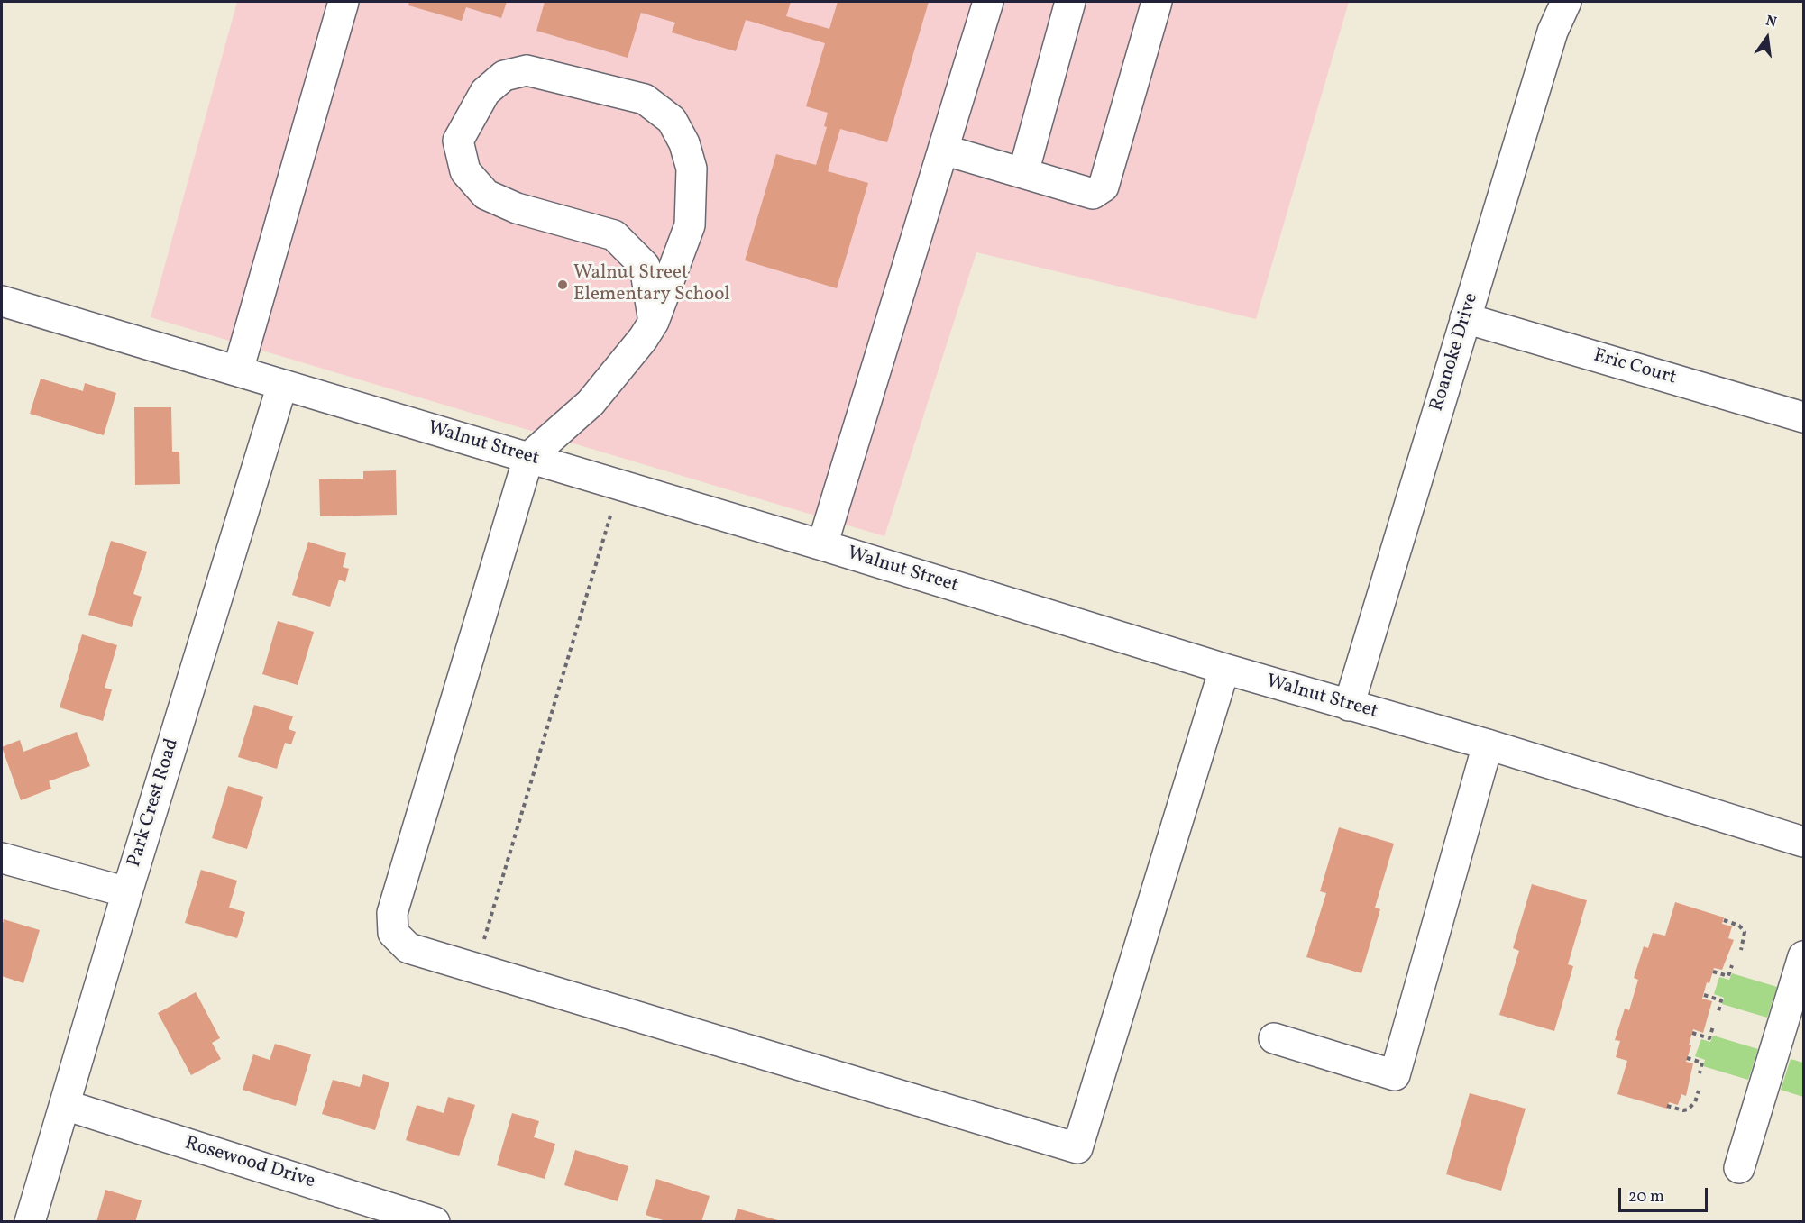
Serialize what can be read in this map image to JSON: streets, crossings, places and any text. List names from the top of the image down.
{
  "streets": {
    "street": [
      "Roanoke Drive",
      "Eric Court",
      "Walnut Street",
      "Park Crest Road",
      "Rosewood Drive"
    ]
  },
  "crossings": [
    ["Roanoke Drive", "Eric Court"],
    ["Roanoke Drive", "Walnut Street"],
    ["Walnut Street", "Park Crest Road"],
    ["Park Crest Road", "Rosewood Drive"]
  ],
  "places": ["Walnut Street Elementary School"],
  "scale_bar": "20 m",
  "north": "top"
}
